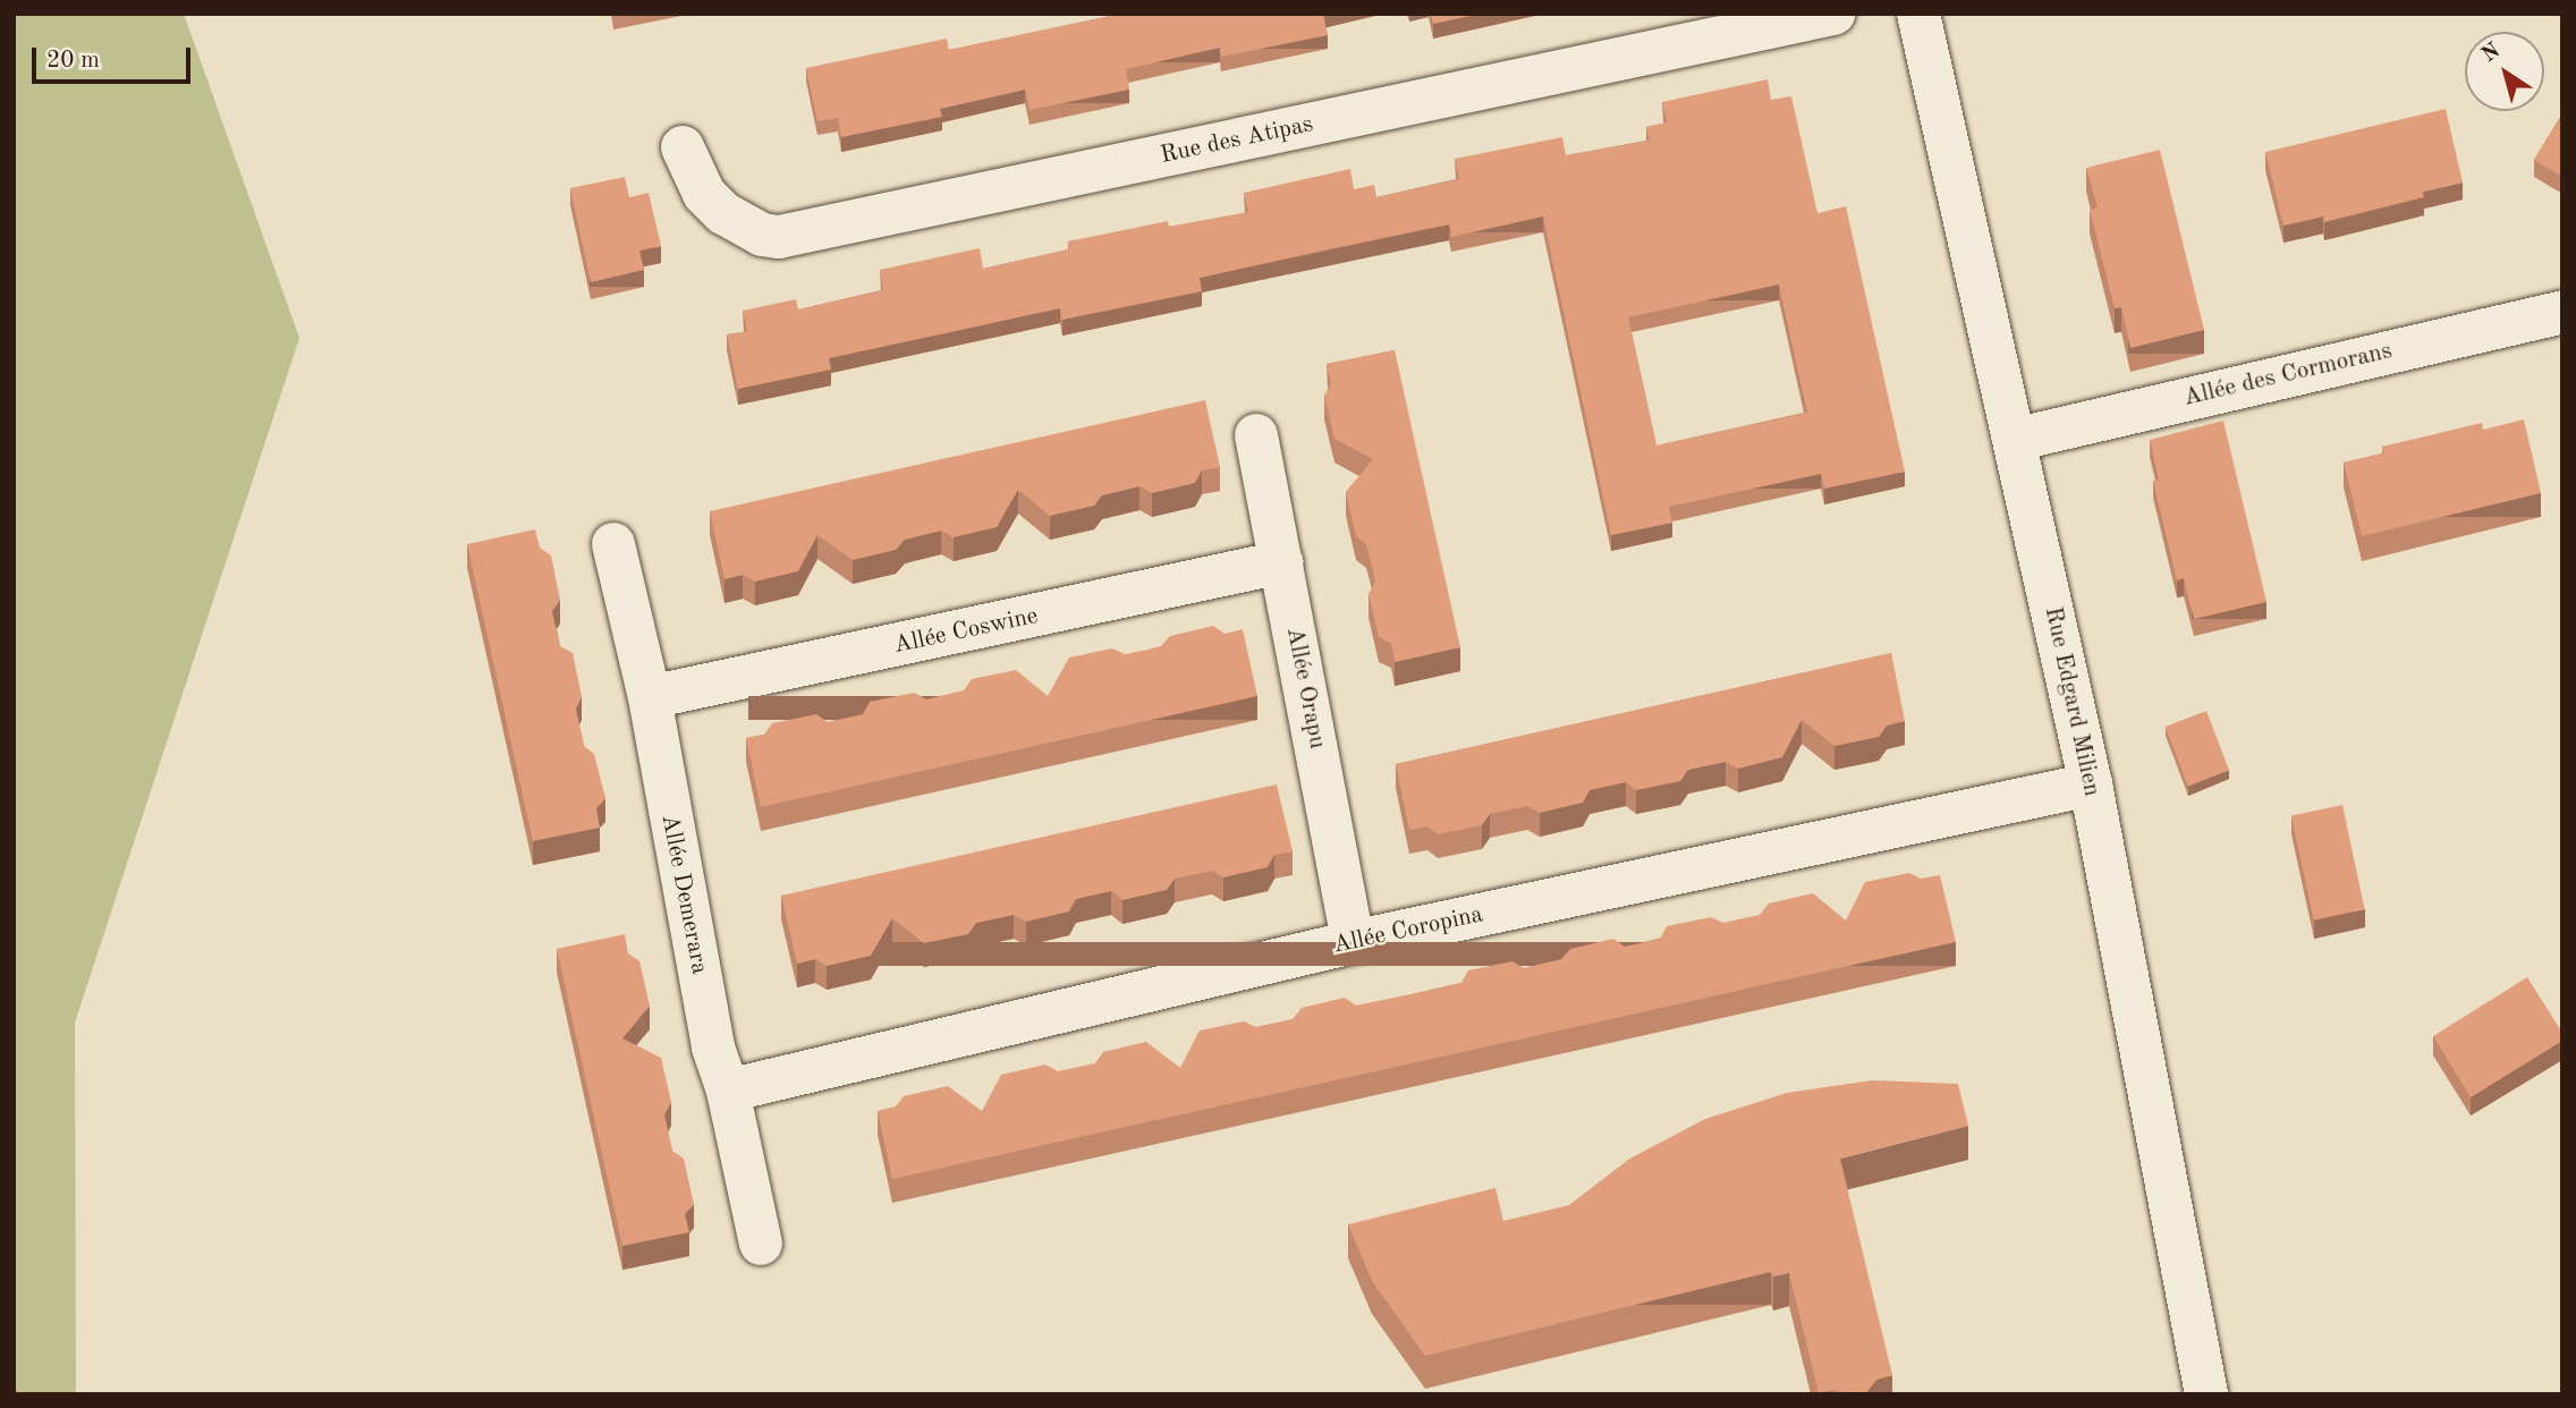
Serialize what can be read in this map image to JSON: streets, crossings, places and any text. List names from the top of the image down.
{
  "streets": {
    "street": [
      "Rue des Atipas",
      "Allée des Cormorans",
      "Allée Coswine",
      "Allée Orapu",
      "Rue Edgard Milien",
      "Allée Demerara",
      "Allée Coropina"
    ]
  },
  "crossings": [
    ["Allée des Cormorans", "Rue Edgard Milien"],
    ["Allée Coswine", "Allée Orapu"],
    ["Allée Coswine", "Allée Demerara"],
    ["Allée Orapu", "Allée Coropina"],
    ["Rue Edgard Milien", "Allée Coropina"],
    ["Allée Demerara", "Allée Coropina"]
  ],
  "scale_bar": "20 m",
  "north": "top left"
}
